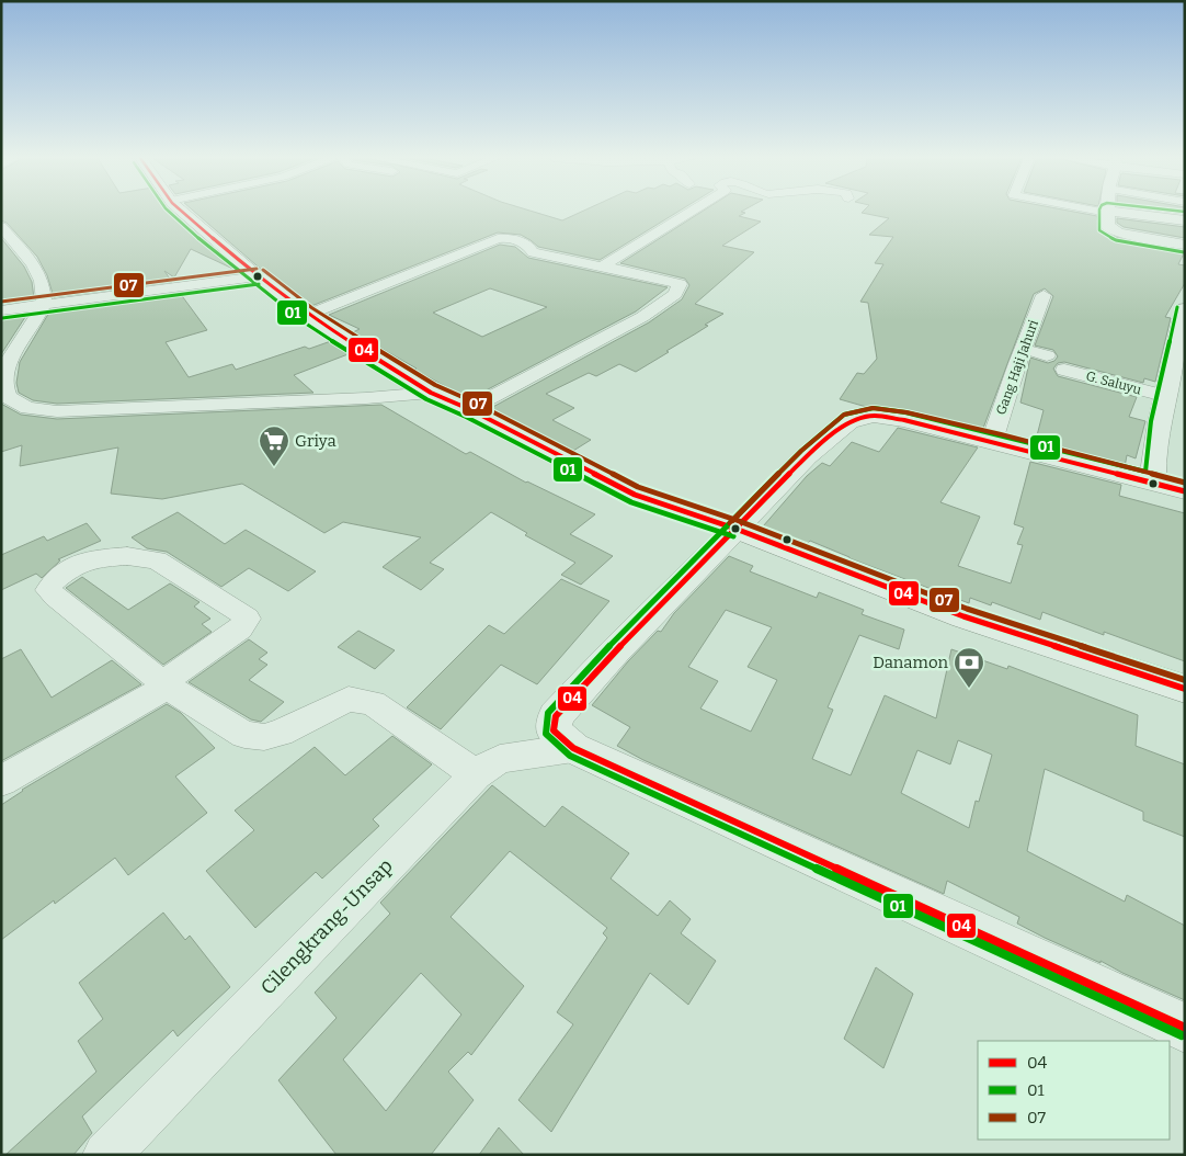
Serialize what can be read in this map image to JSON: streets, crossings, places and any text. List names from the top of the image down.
{
  "streets": {
    "street": ["Gang Haji Jahuri", "G. Saluyu", "Cilengkrang-Unsap"]
  },
  "places": {
    "supermarket": ["Griya"],
    "bank": ["Danamon"]
  },
  "lines": ["transit line 04", "transit line 01", "transit line 07"],
  "legend": ["04", "01", "07"]
}
